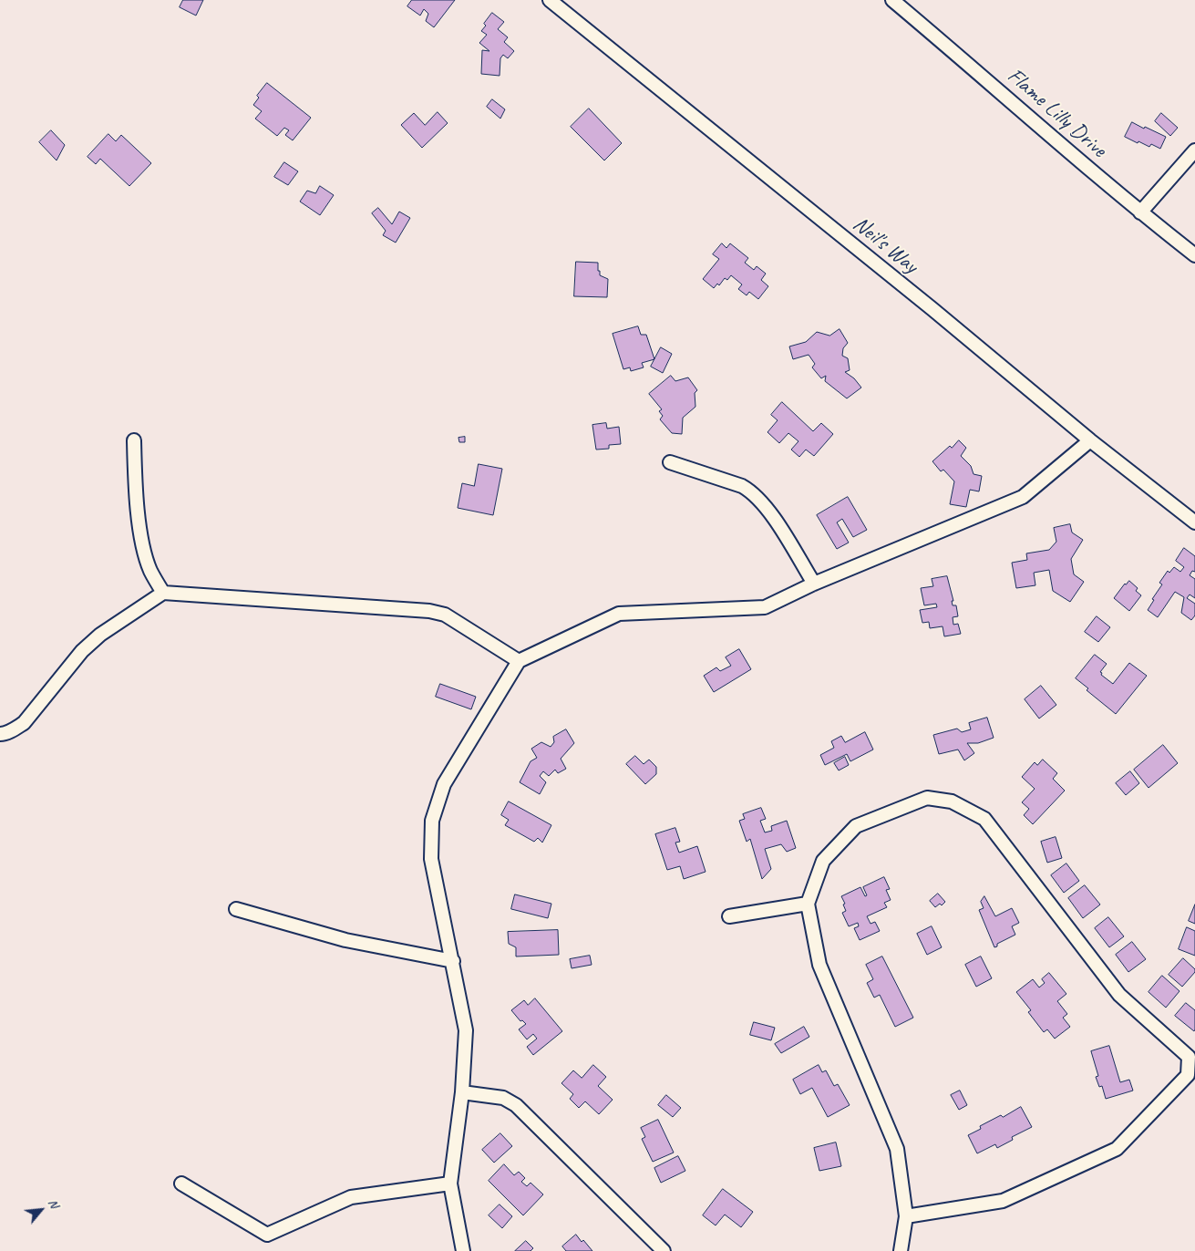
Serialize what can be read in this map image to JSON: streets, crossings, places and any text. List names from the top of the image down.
{
  "streets": {
    "street": ["Flame Lilly Drive", "Neil's Way"]
  },
  "north": "top right"
}
